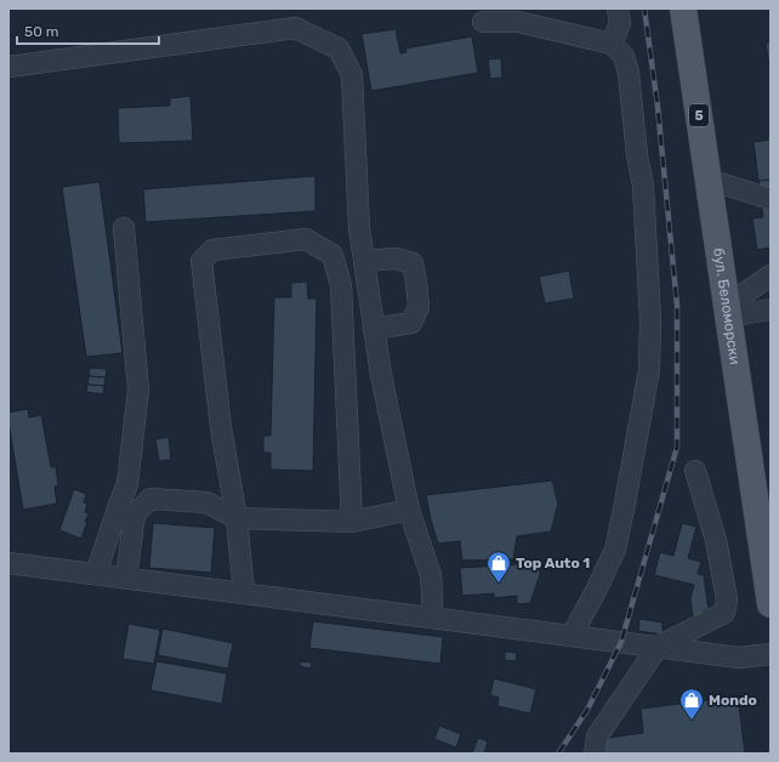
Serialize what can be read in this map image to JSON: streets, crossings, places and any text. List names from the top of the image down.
{
  "streets": {
    "main road": ["5", "бул. Беломорски"]
  },
  "places": {
    "shop": ["Top Auto 1", "Mondo"]
  },
  "scale_bar": "50 m"
}
